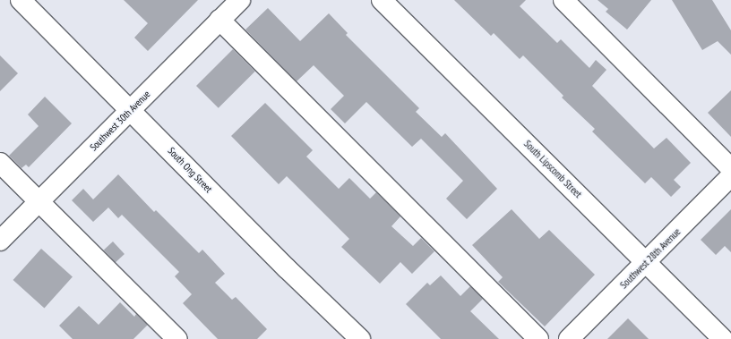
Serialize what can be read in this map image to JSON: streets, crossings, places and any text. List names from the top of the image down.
{
  "streets": {
    "street": [
      "Southwest 30th Avenue",
      "South Lipscomb Street",
      "South Ong Street",
      "Southwest 28th Avenue"
    ]
  },
  "crossings": [
    ["Southwest 30th Avenue", "South Ong Street"],
    ["South Lipscomb Street", "Southwest 28th Avenue"]
  ]
}
